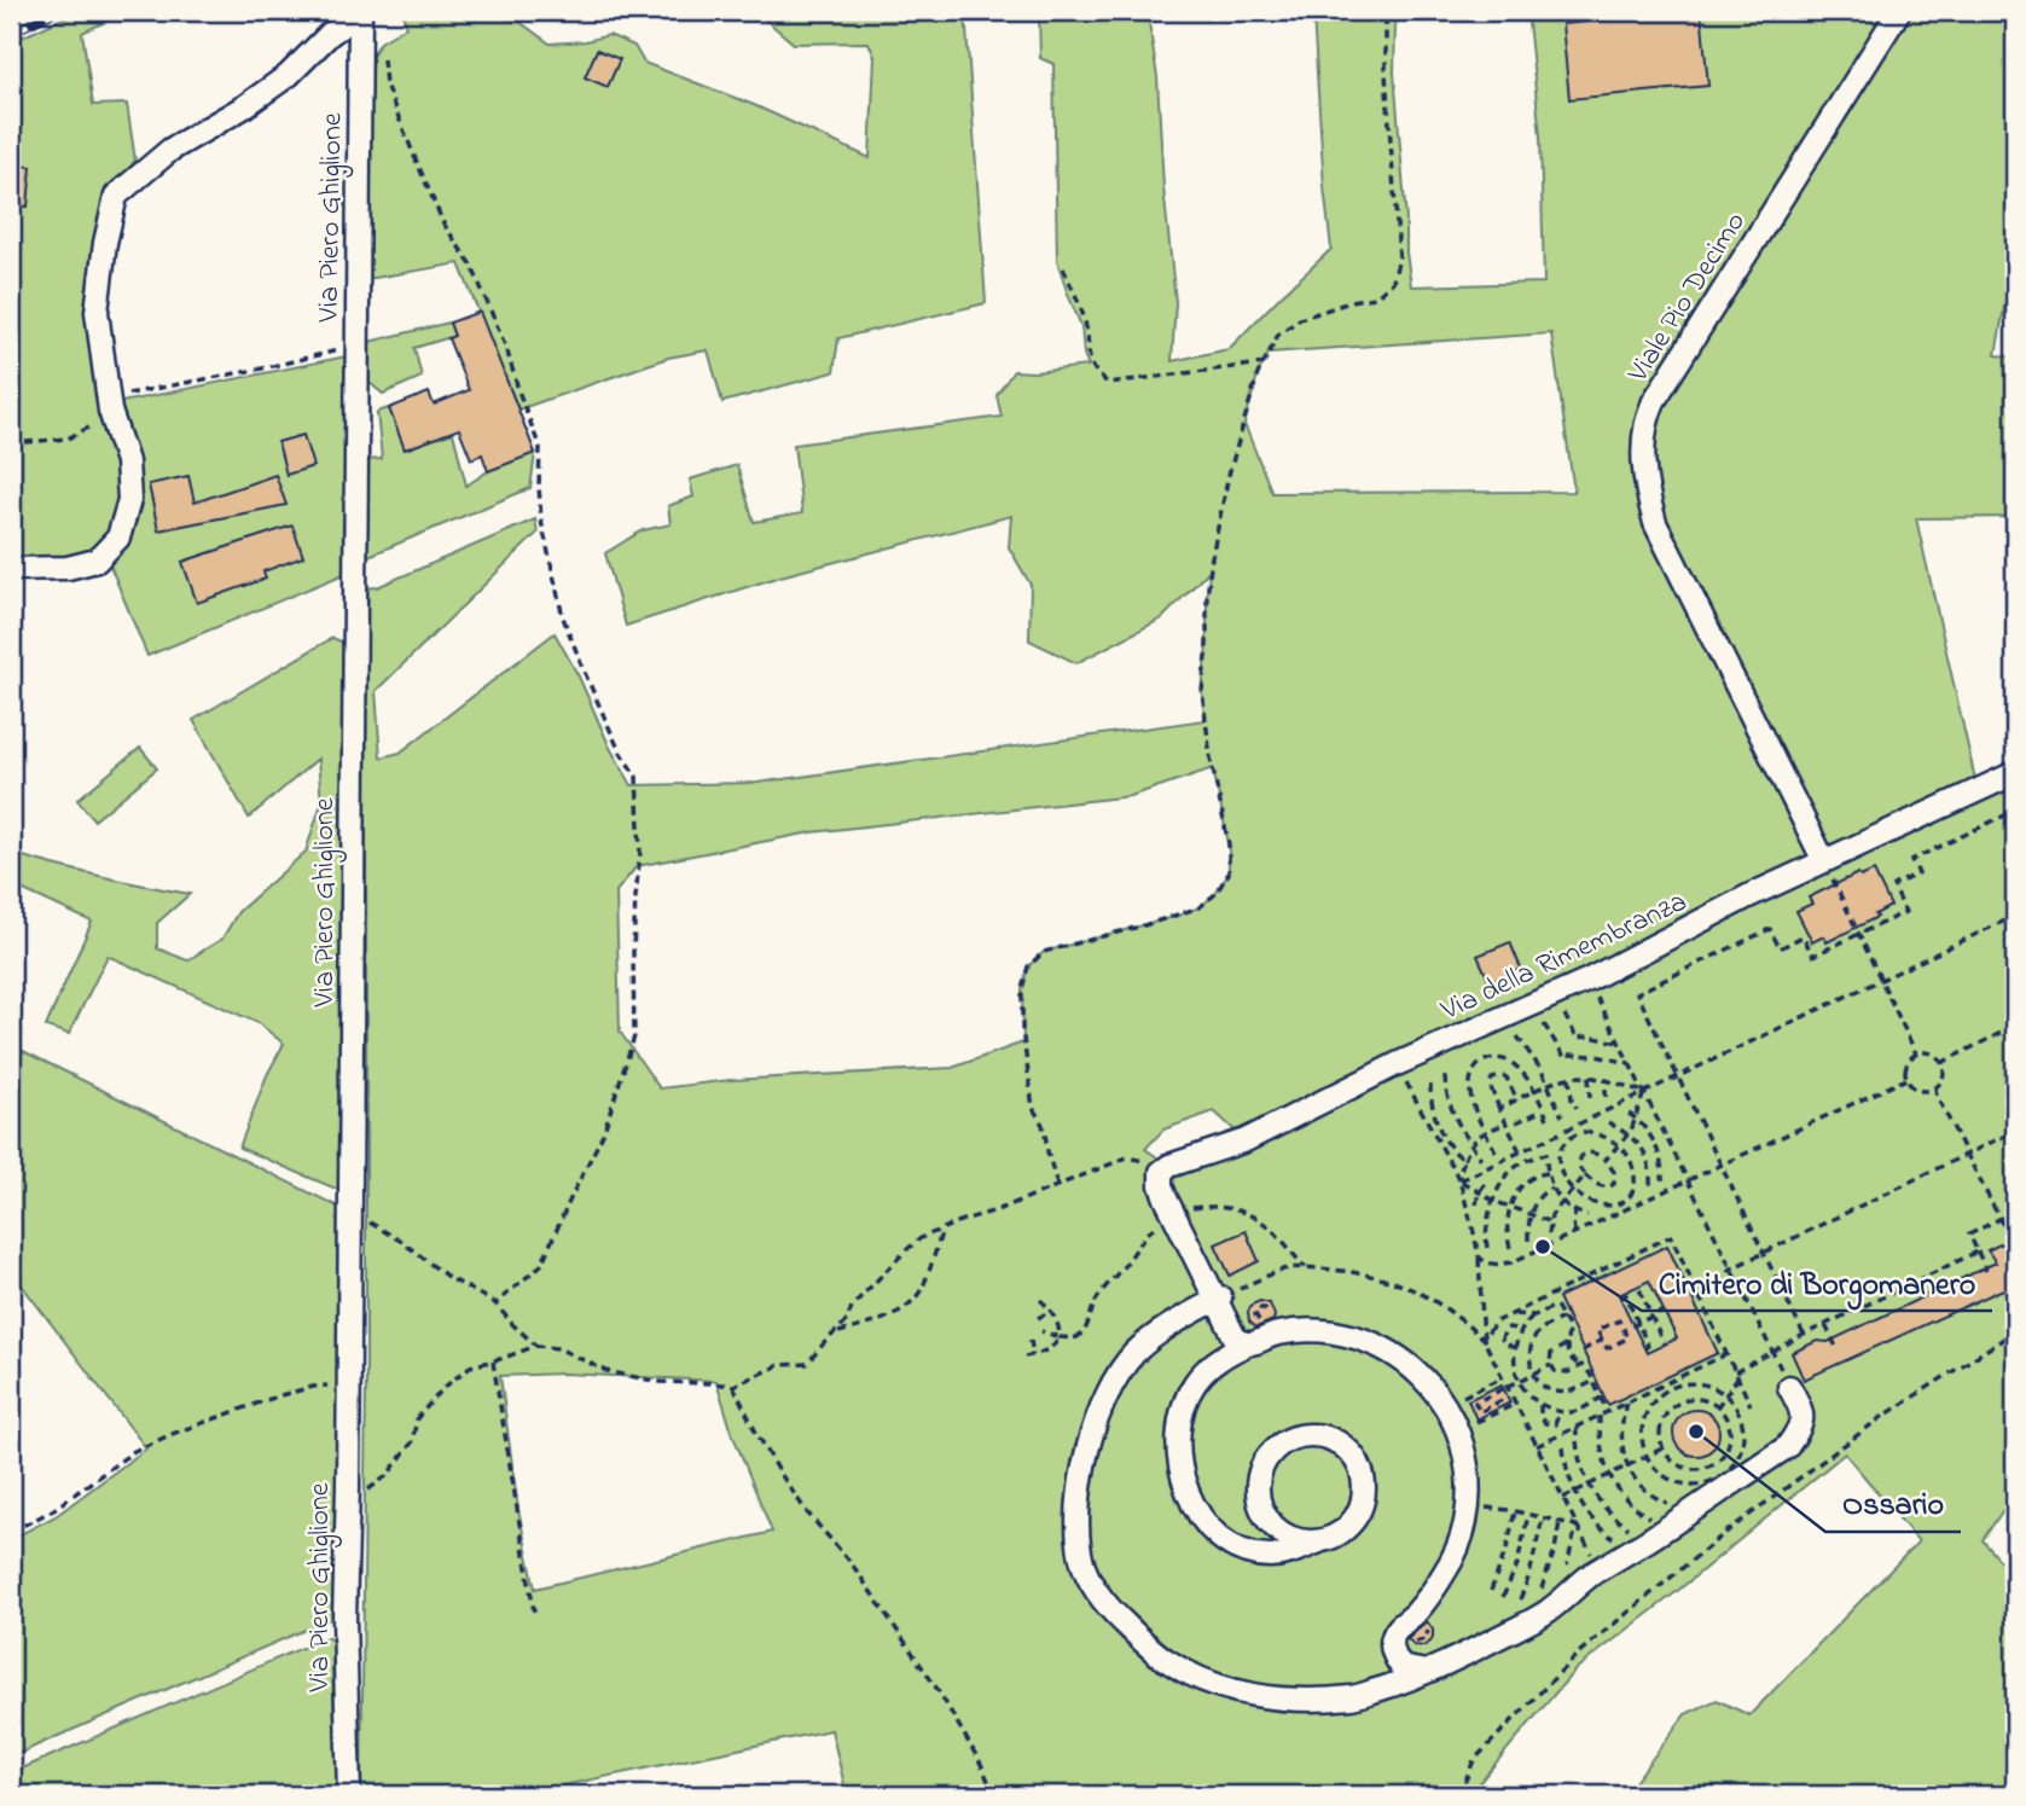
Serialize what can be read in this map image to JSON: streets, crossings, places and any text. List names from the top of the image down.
{
  "streets": {
    "street": ["Via Piero Ghiglione", "Viale Pio Decimo", "Via della Rimembranza"]
  },
  "crossings": [
    ["Viale Pio Decimo", "Via della Rimembranza"]
  ],
  "places": ["Cimitero di Borgomanero", "Ossario"]
}
